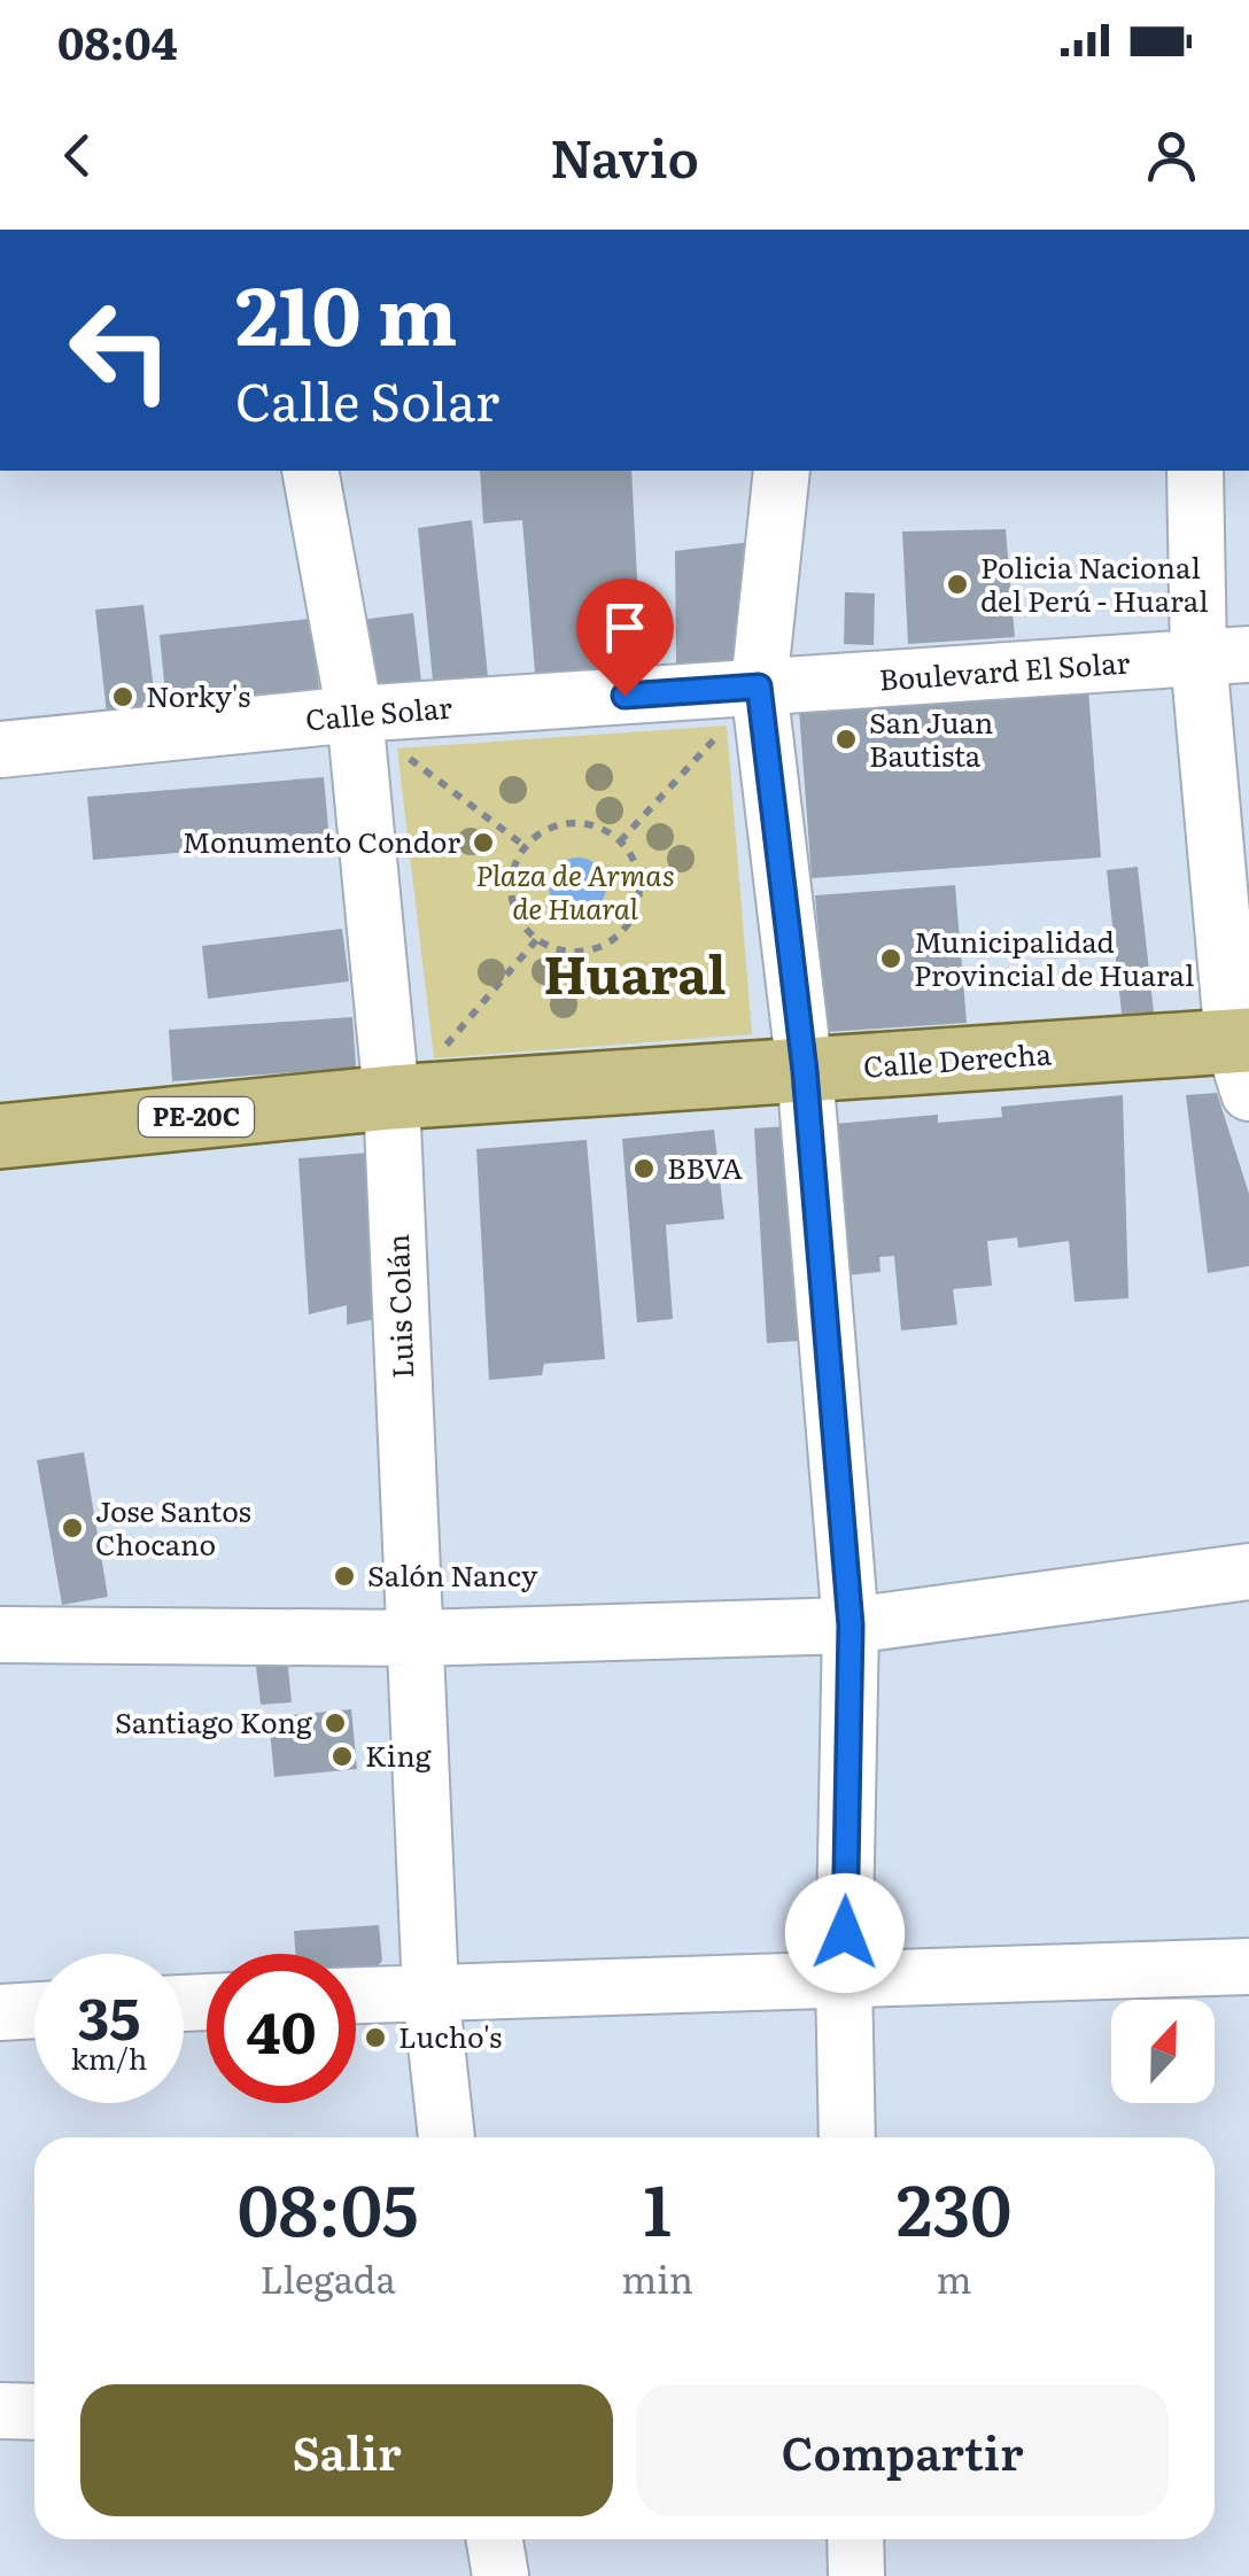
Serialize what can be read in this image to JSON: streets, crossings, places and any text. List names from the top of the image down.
{
  "streets": {
    "main road": ["Calle Derecha", "PE-20C"],
    "street": ["Boulevard El Solar", "Calle Solar", "Luis Colán"]
  },
  "crossings": [
    ["Boulevard El Solar", "Calle Solar"],
    ["Calle Solar", "Luis Colán"],
    ["Calle Derecha", "PE-20C"],
    ["Calle Derecha", "Luis Colán"],
    ["PE-20C", "Luis Colán"]
  ],
  "districts": ["Huaral"],
  "parks": ["Plaza de Armas de Huaral"],
  "places": [
    "Policia Nacional del Perú - Huaral",
    "Norky's",
    "San Juan Bautista",
    "Monumento Condor",
    "Municipalidad Provincial de Huaral",
    "BBVA",
    "Jose Santos Chocano",
    "Salón Nancy",
    "Santiago Kong",
    "King",
    "Lucho's"
  ],
  "north": "top",
  "page": {
    "status": "08:04",
    "header": "Navio",
    "turn": ["210 m", "Calle Solar"],
    "speed": "35 km/h",
    "limit": "40",
    "eta": [
      "08:05",
      "Llegada",
      "1",
      "min",
      "230",
      "m"
    ],
    "buttons": ["Salir", "Compartir"]
  }
}
